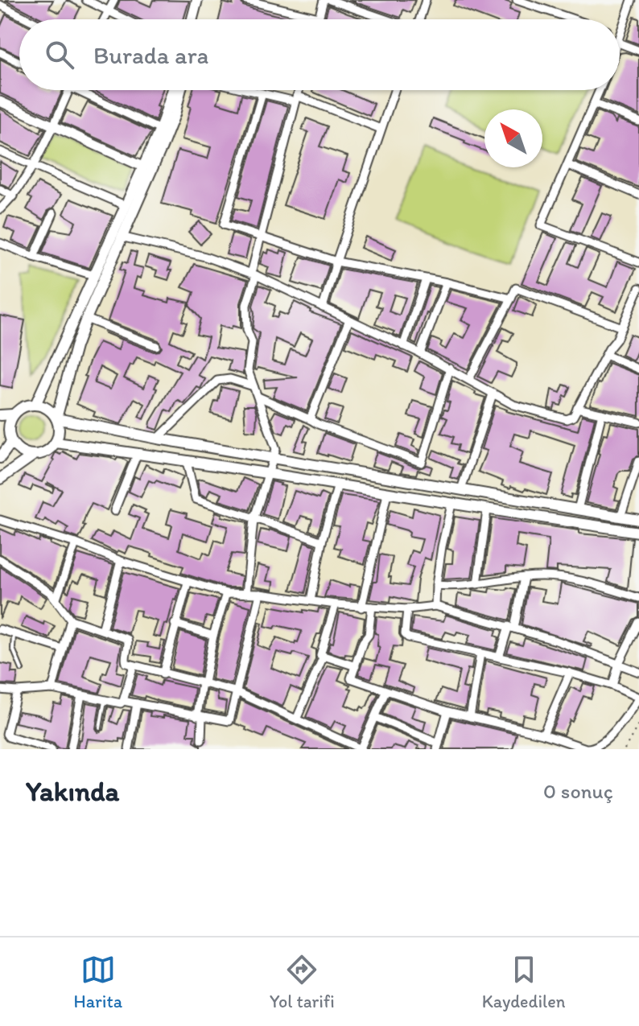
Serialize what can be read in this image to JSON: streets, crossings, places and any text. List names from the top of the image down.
{
  "north": "top left",
  "page": {
    "search": "Burada ara",
    "heading": ["Yakında", "0 sonuç"],
    "nav": ["Harita", "Yol tarifi", "Kaydedilen"]
  }
}
